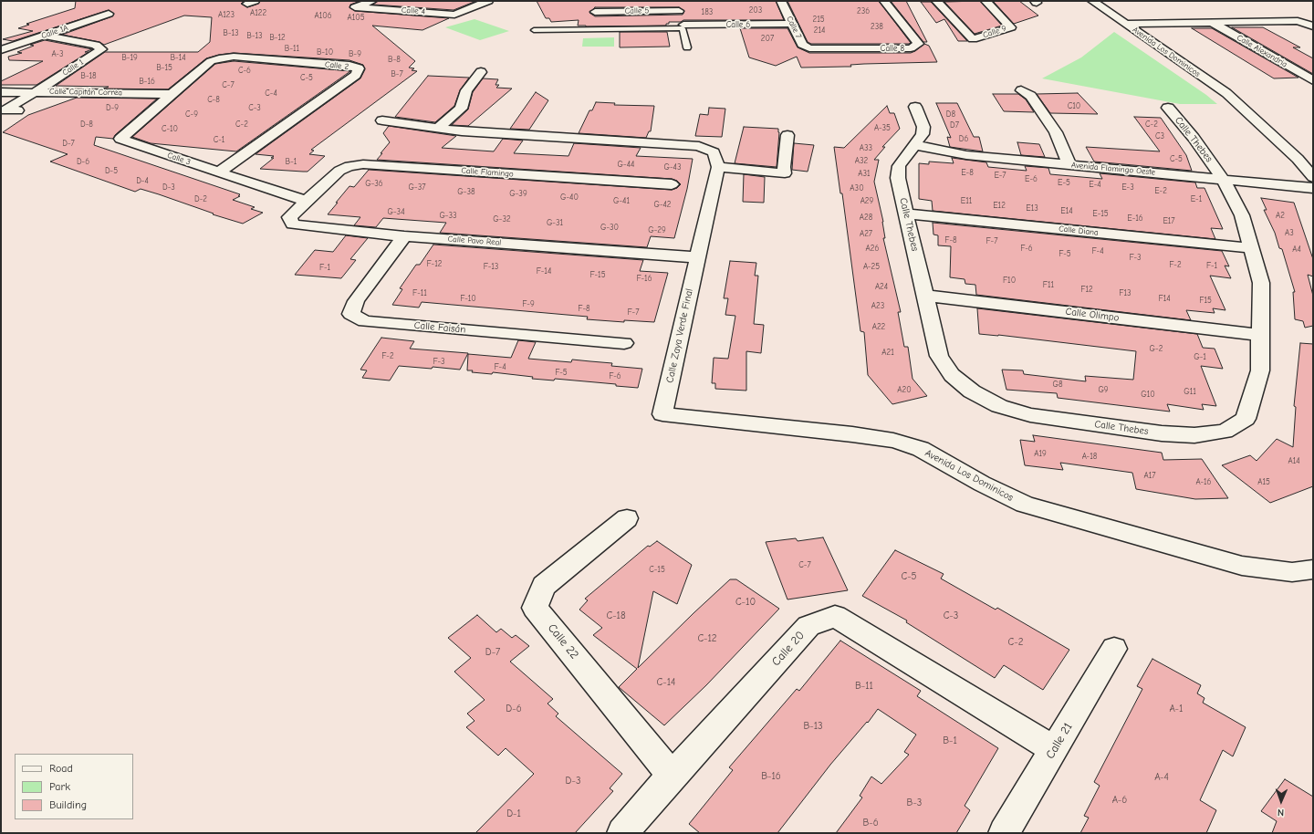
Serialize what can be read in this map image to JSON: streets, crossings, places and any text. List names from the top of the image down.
{
  "streets": {
    "street": [
      "Calle 4",
      "Calle 5",
      "Calle 6",
      "Calle 7",
      "Calle 1A",
      "Calle 9",
      "Calle 8",
      "Calle Alexandria",
      "Avenida Los Dominicos",
      "Calle 2",
      "Calle 1",
      "Calle Capitán Correa",
      "Calle Thebes",
      "Calle 3",
      "Avenida Flamingo Oeste",
      "Calle Flamingo",
      "Calle Diana",
      "Calle Pavo Real",
      "Calle Olimpo",
      "Calle Faisán",
      "Calle Zaya Verde Final",
      "Calle 22",
      "Calle 20",
      "Calle 21"
    ]
  },
  "crossings": [
    ["Calle 6", "Calle 7"],
    ["Calle 7", "Calle 8"],
    ["Calle 1A", "Calle 1"],
    ["Calle Alexandria", "Avenida Los Dominicos"],
    ["Avenida Los Dominicos", "Calle Zaya Verde Final"],
    ["Calle 2", "Calle Capitán Correa"],
    ["Calle 2", "Calle 3"],
    ["Calle 1", "Calle Capitán Correa"],
    ["Calle Capitán Correa", "Calle 3"],
    ["Calle Thebes", "Avenida Flamingo Oeste"],
    ["Calle Thebes", "Calle Diana"],
    ["Calle Thebes", "Calle Olimpo"],
    ["Calle 3", "Calle Flamingo"],
    ["Calle 3", "Calle Pavo Real"],
    ["Calle Flamingo", "Calle Pavo Real"],
    ["Calle Pavo Real", "Calle Faisán"],
    ["Calle Pavo Real", "Calle Zaya Verde Final"],
    ["Calle 22", "Calle 20"],
    ["Calle 20", "Calle 21"]
  ],
  "house_numbers": [
    "203",
    "236",
    "183",
    "A122",
    "A123",
    "A106",
    "A105",
    "215",
    "238",
    "214",
    "B-13",
    "B-13",
    "B-12",
    "207",
    "B-11",
    "B-10",
    "A-3",
    "B-9",
    "B-19",
    "B-14",
    "B-8",
    "B-15",
    "C-6",
    "B-7",
    "B-18",
    "C-5",
    "B-16",
    "C-7",
    "C-4",
    "C-8",
    "C10",
    "D-9",
    "C-3",
    "C-9",
    "D8",
    "D-8",
    "C-2",
    "C-2",
    "D7",
    "A-35",
    "C-10",
    "C3",
    "D6",
    "C-1",
    "D-7",
    "A33",
    "C-5",
    "A32",
    "D-6",
    "B-1",
    "G-44",
    "G-43",
    "D-5",
    "E-8",
    "A31",
    "E-7",
    "E-6",
    "D-4",
    "E-5",
    "G-36",
    "E-4",
    "D-3",
    "G-37",
    "E-3",
    "A30",
    "E-2",
    "G-38",
    "G-39",
    "G-40",
    "D-2",
    "E-1",
    "G-41",
    "A29",
    "E11",
    "G-42",
    "E12",
    "E13",
    "E14",
    "G-34",
    "E-15",
    "G-33",
    "A2",
    "A28",
    "E-16",
    "G-32",
    "E17",
    "G-31",
    "G-30",
    "G-29",
    "A3",
    "A27",
    "F-8",
    "F-7",
    "A26",
    "F-6",
    "A4",
    "F-4",
    "F-5",
    "F-3",
    "F-12",
    "F-2",
    "F-1",
    "F-13",
    "A-25",
    "F-1",
    "F-14",
    "F-15",
    "F-16",
    "F10",
    "F11",
    "A24",
    "F12",
    "F-11",
    "F13",
    "F-10",
    "F14",
    "F15",
    "F-9",
    "A23",
    "F-8",
    "F-7",
    "A22",
    "G-2",
    "A21",
    "F-2",
    "G-1",
    "F-3",
    "F-4",
    "F-5",
    "F-6",
    "G8",
    "A20",
    "G9",
    "G11",
    "G10",
    "A19",
    "A-18",
    "A14",
    "A17",
    "A-16",
    "A15",
    "C-7",
    "C-15",
    "C-5",
    "C-10",
    "C-18",
    "C-3",
    "C-12",
    "C-2",
    "D-7",
    "C-14",
    "B-11",
    "D-6",
    "A-1",
    "B-13",
    "B-1",
    "B-16",
    "A-4",
    "D-3",
    "A-6",
    "B-3",
    "D-1",
    "B-6"
  ],
  "legend": ["Road", "Park", "Building"],
  "north": "bottom"
}
